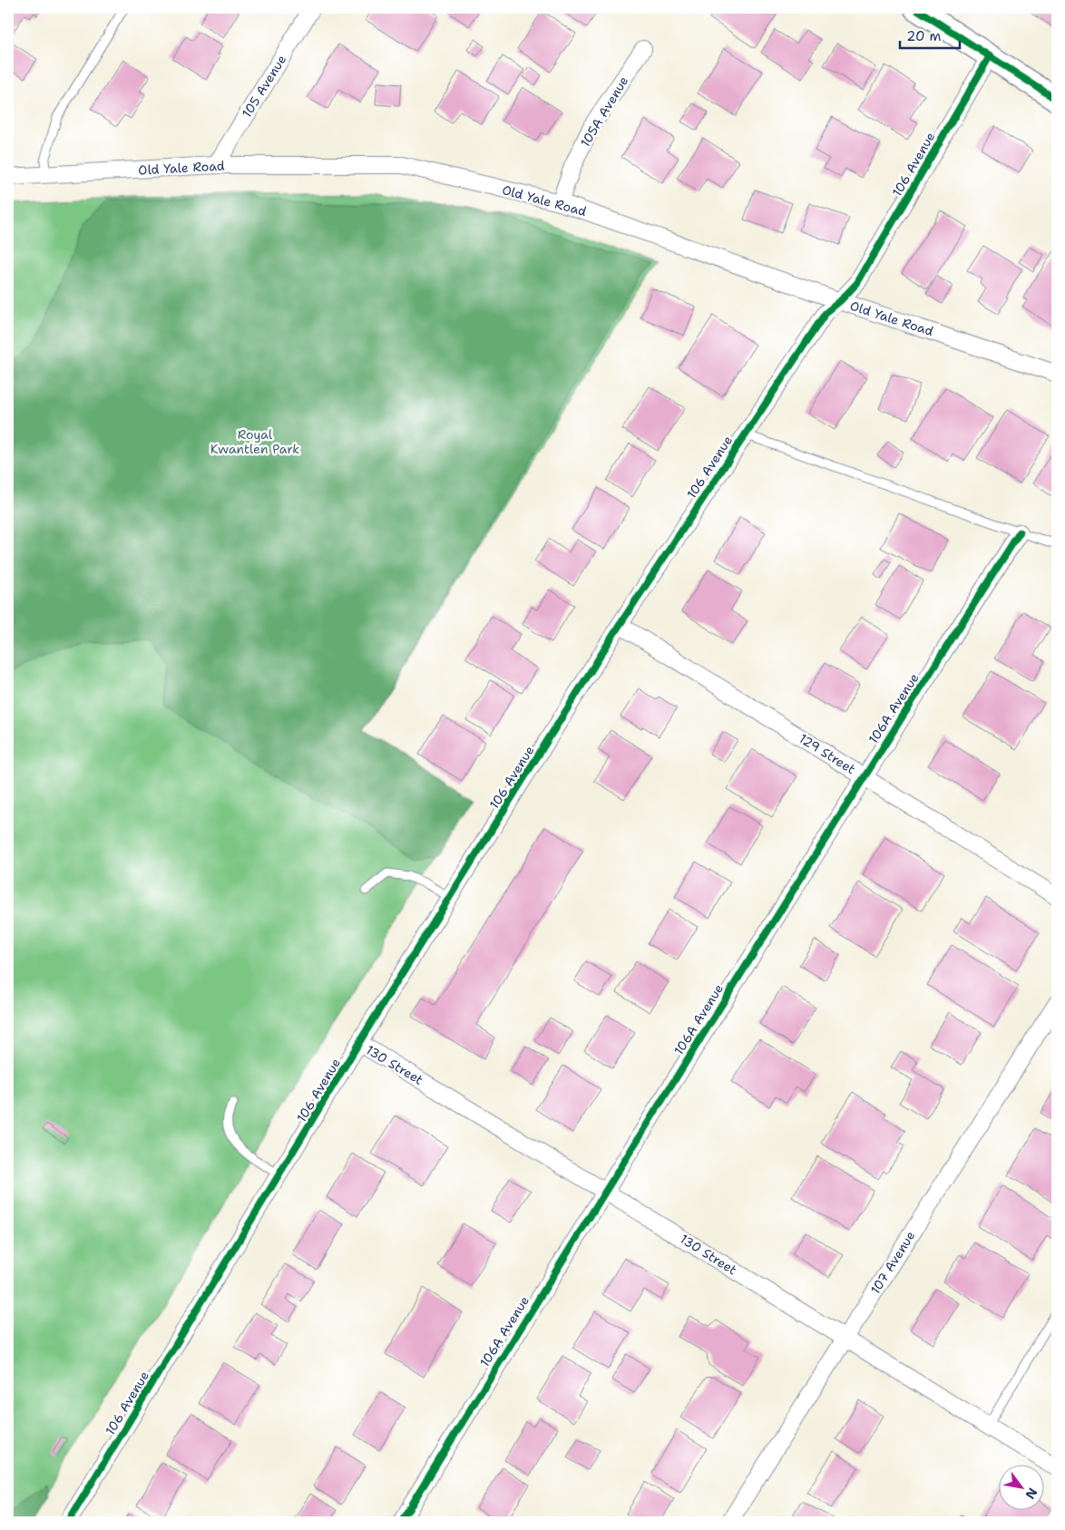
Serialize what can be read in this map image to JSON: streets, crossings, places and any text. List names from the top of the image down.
{
  "streets": {
    "street": [
      "105 Avenue",
      "105A Avenue",
      "106 Avenue",
      "Old Yale Road",
      "106A Avenue",
      "129 Street",
      "130 Street",
      "107 Avenue"
    ]
  },
  "crossings": [
    ["105 Avenue", "Old Yale Road"],
    ["105A Avenue", "Old Yale Road"],
    ["106 Avenue", "Old Yale Road"],
    ["106 Avenue", "129 Street"],
    ["106 Avenue", "130 Street"],
    ["106A Avenue", "129 Street"],
    ["106A Avenue", "130 Street"],
    ["130 Street", "107 Avenue"]
  ],
  "parks": ["Royal Kwantlen Park"],
  "scale_bar": "20 m",
  "north": "bottom right"
}
